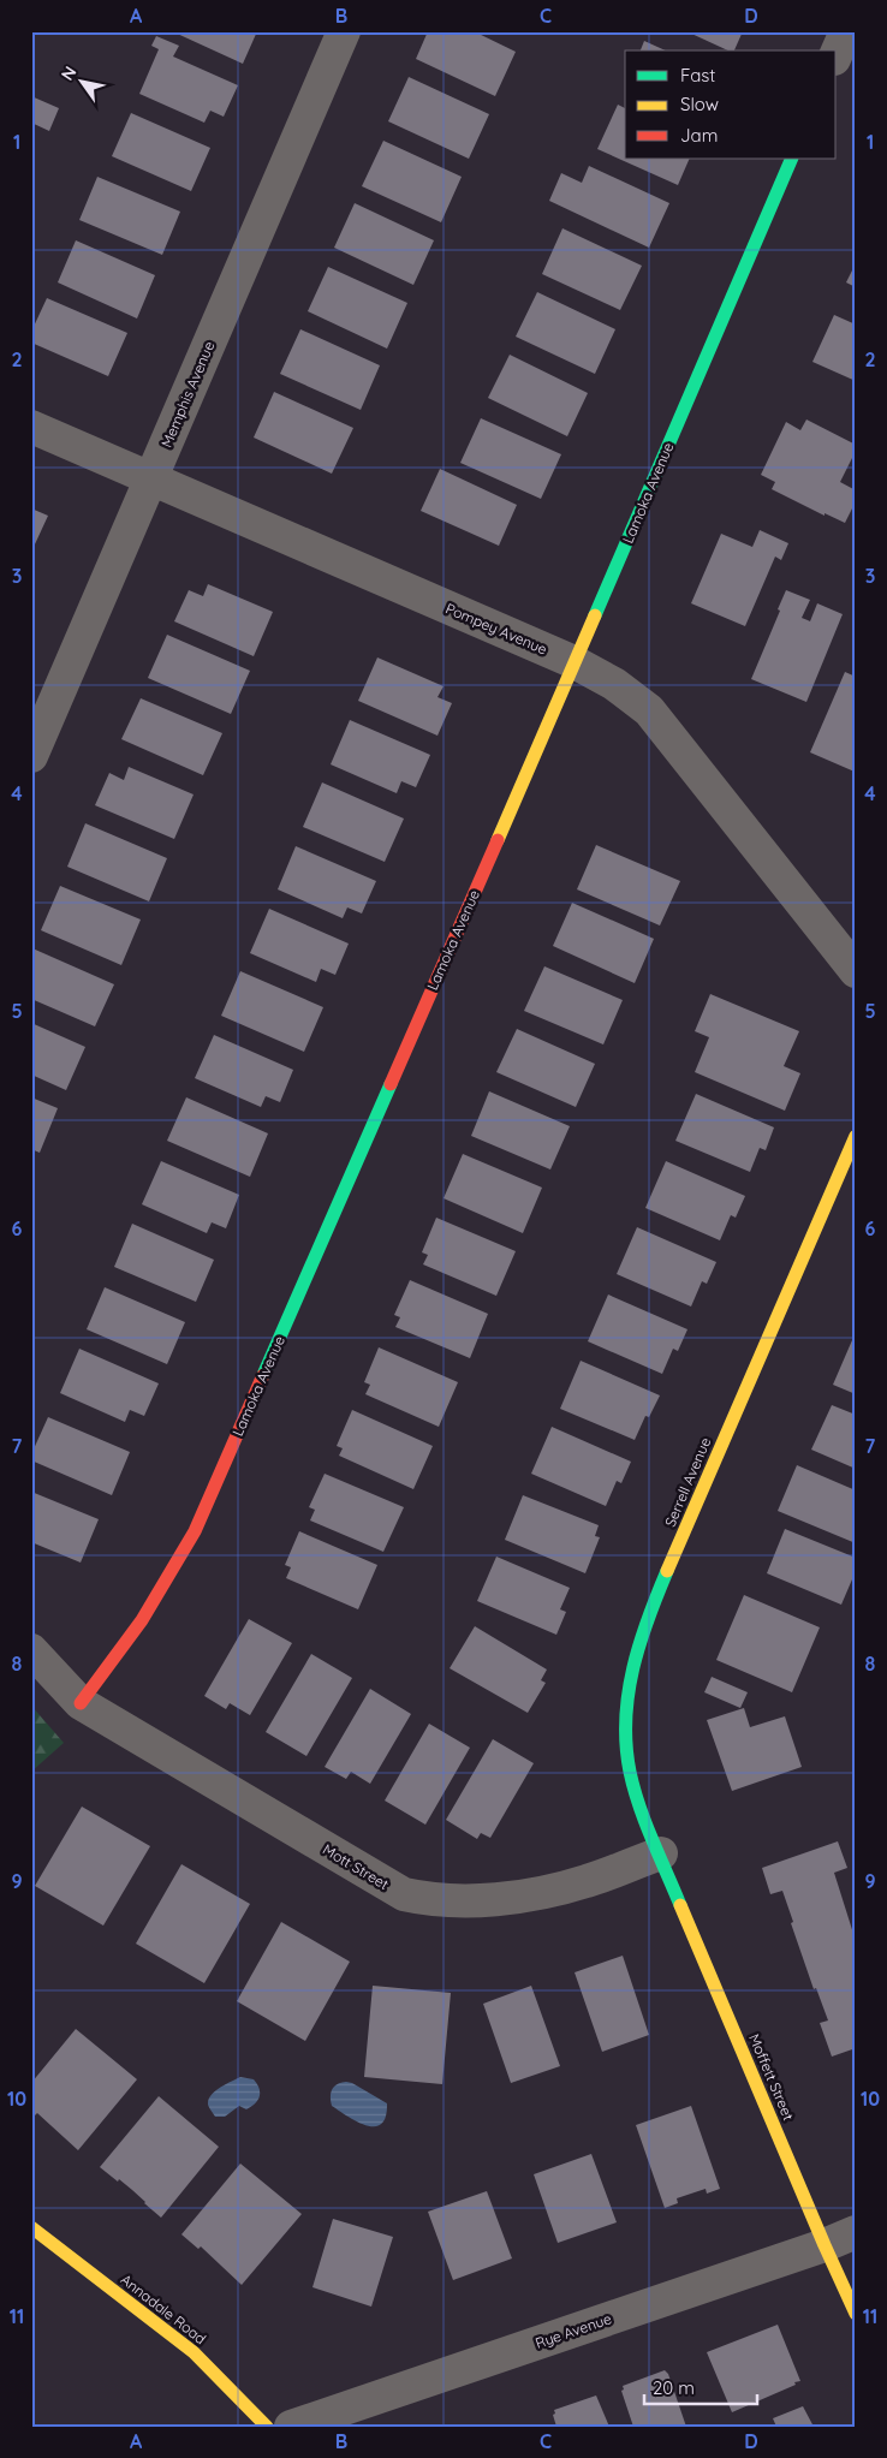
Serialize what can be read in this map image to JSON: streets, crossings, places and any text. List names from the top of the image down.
{
  "streets": {
    "street": [
      "Memphis Avenue",
      "Lamoka Avenue",
      "Pompey Avenue",
      "Serrell Avenue",
      "Mott Street",
      "Moffett Street",
      "Annadale Road",
      "Rye Avenue"
    ]
  },
  "crossings": [
    ["Memphis Avenue", "Pompey Avenue"],
    ["Lamoka Avenue", "Pompey Avenue"],
    ["Lamoka Avenue", "Mott Street"],
    ["Serrell Avenue", "Mott Street"],
    ["Serrell Avenue", "Moffett Street"],
    ["Mott Street", "Moffett Street"],
    ["Moffett Street", "Rye Avenue"]
  ],
  "legend": ["Fast", "Slow", "Jam"],
  "scale_bar": "20 m",
  "north": "top left",
  "grid": {
    "columns": [
      "A",
      "B",
      "C",
      "D"
    ],
    "rows": [
      "1",
      "2",
      "3",
      "4",
      "5",
      "6",
      "7",
      "8",
      "9",
      "10",
      "11"
    ]
  }
}
